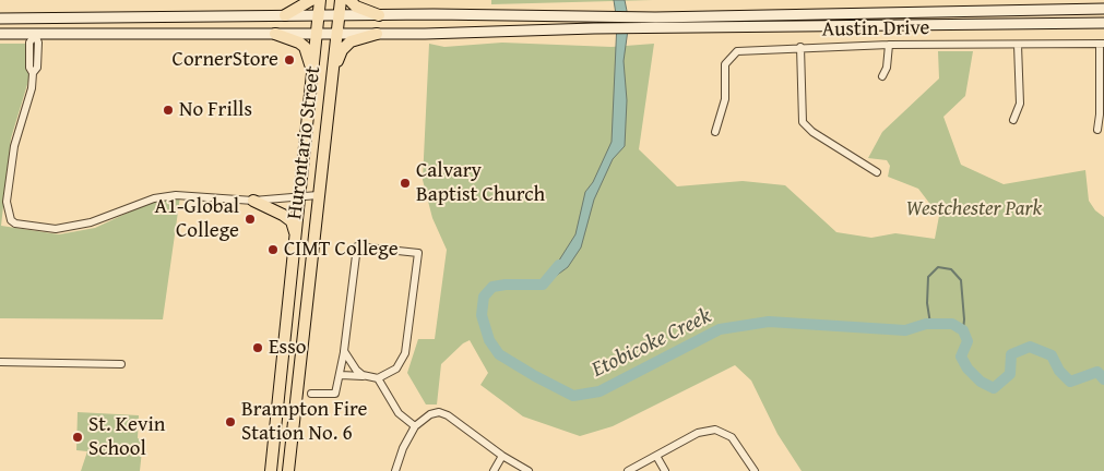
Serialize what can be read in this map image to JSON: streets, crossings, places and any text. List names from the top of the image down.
{
  "streets": {
    "main road": ["Hurontario Street"],
    "street": ["Austin Drive"]
  },
  "water": ["Etobicoke Creek"],
  "parks": ["Westchester Park"],
  "places": [
    "CornerStore",
    "No Frills",
    "Calvary Baptist Church",
    "A1-Global College",
    "CIMT College",
    "Esso",
    "Brampton Fire Station No. 6",
    "St. Kevin School"
  ]
}
